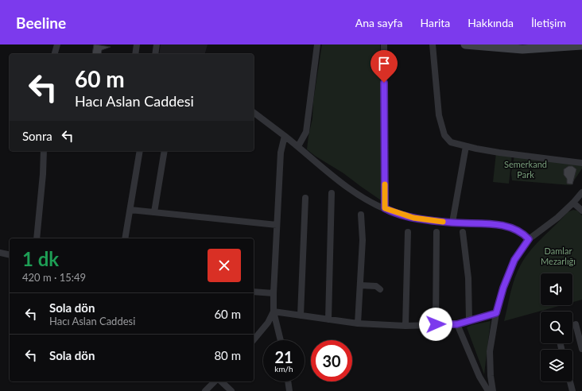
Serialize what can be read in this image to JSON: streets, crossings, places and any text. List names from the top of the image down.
{
  "parks": ["Semerkand Park", "Damlar Mezarlığı"],
  "page": {
    "header": "Beeline",
    "nav": [
      "Ana sayfa",
      "Harita",
      "Hakkında",
      "İletişim"
    ],
    "turn": ["60 m", "Hacı Aslan Caddesi"],
    "then": "Sonra",
    "heading": ["1 dk", "420 m · 15:49"],
    "list": [
      {
        "name": "Sola dön",
        "note": "Hacı Aslan Caddesi",
        "value": "60 m"
      },
      {
        "name": "Sola dön",
        "value": "80 m"
      }
    ],
    "speed": "21 km/h",
    "limit": "30"
  }
}
